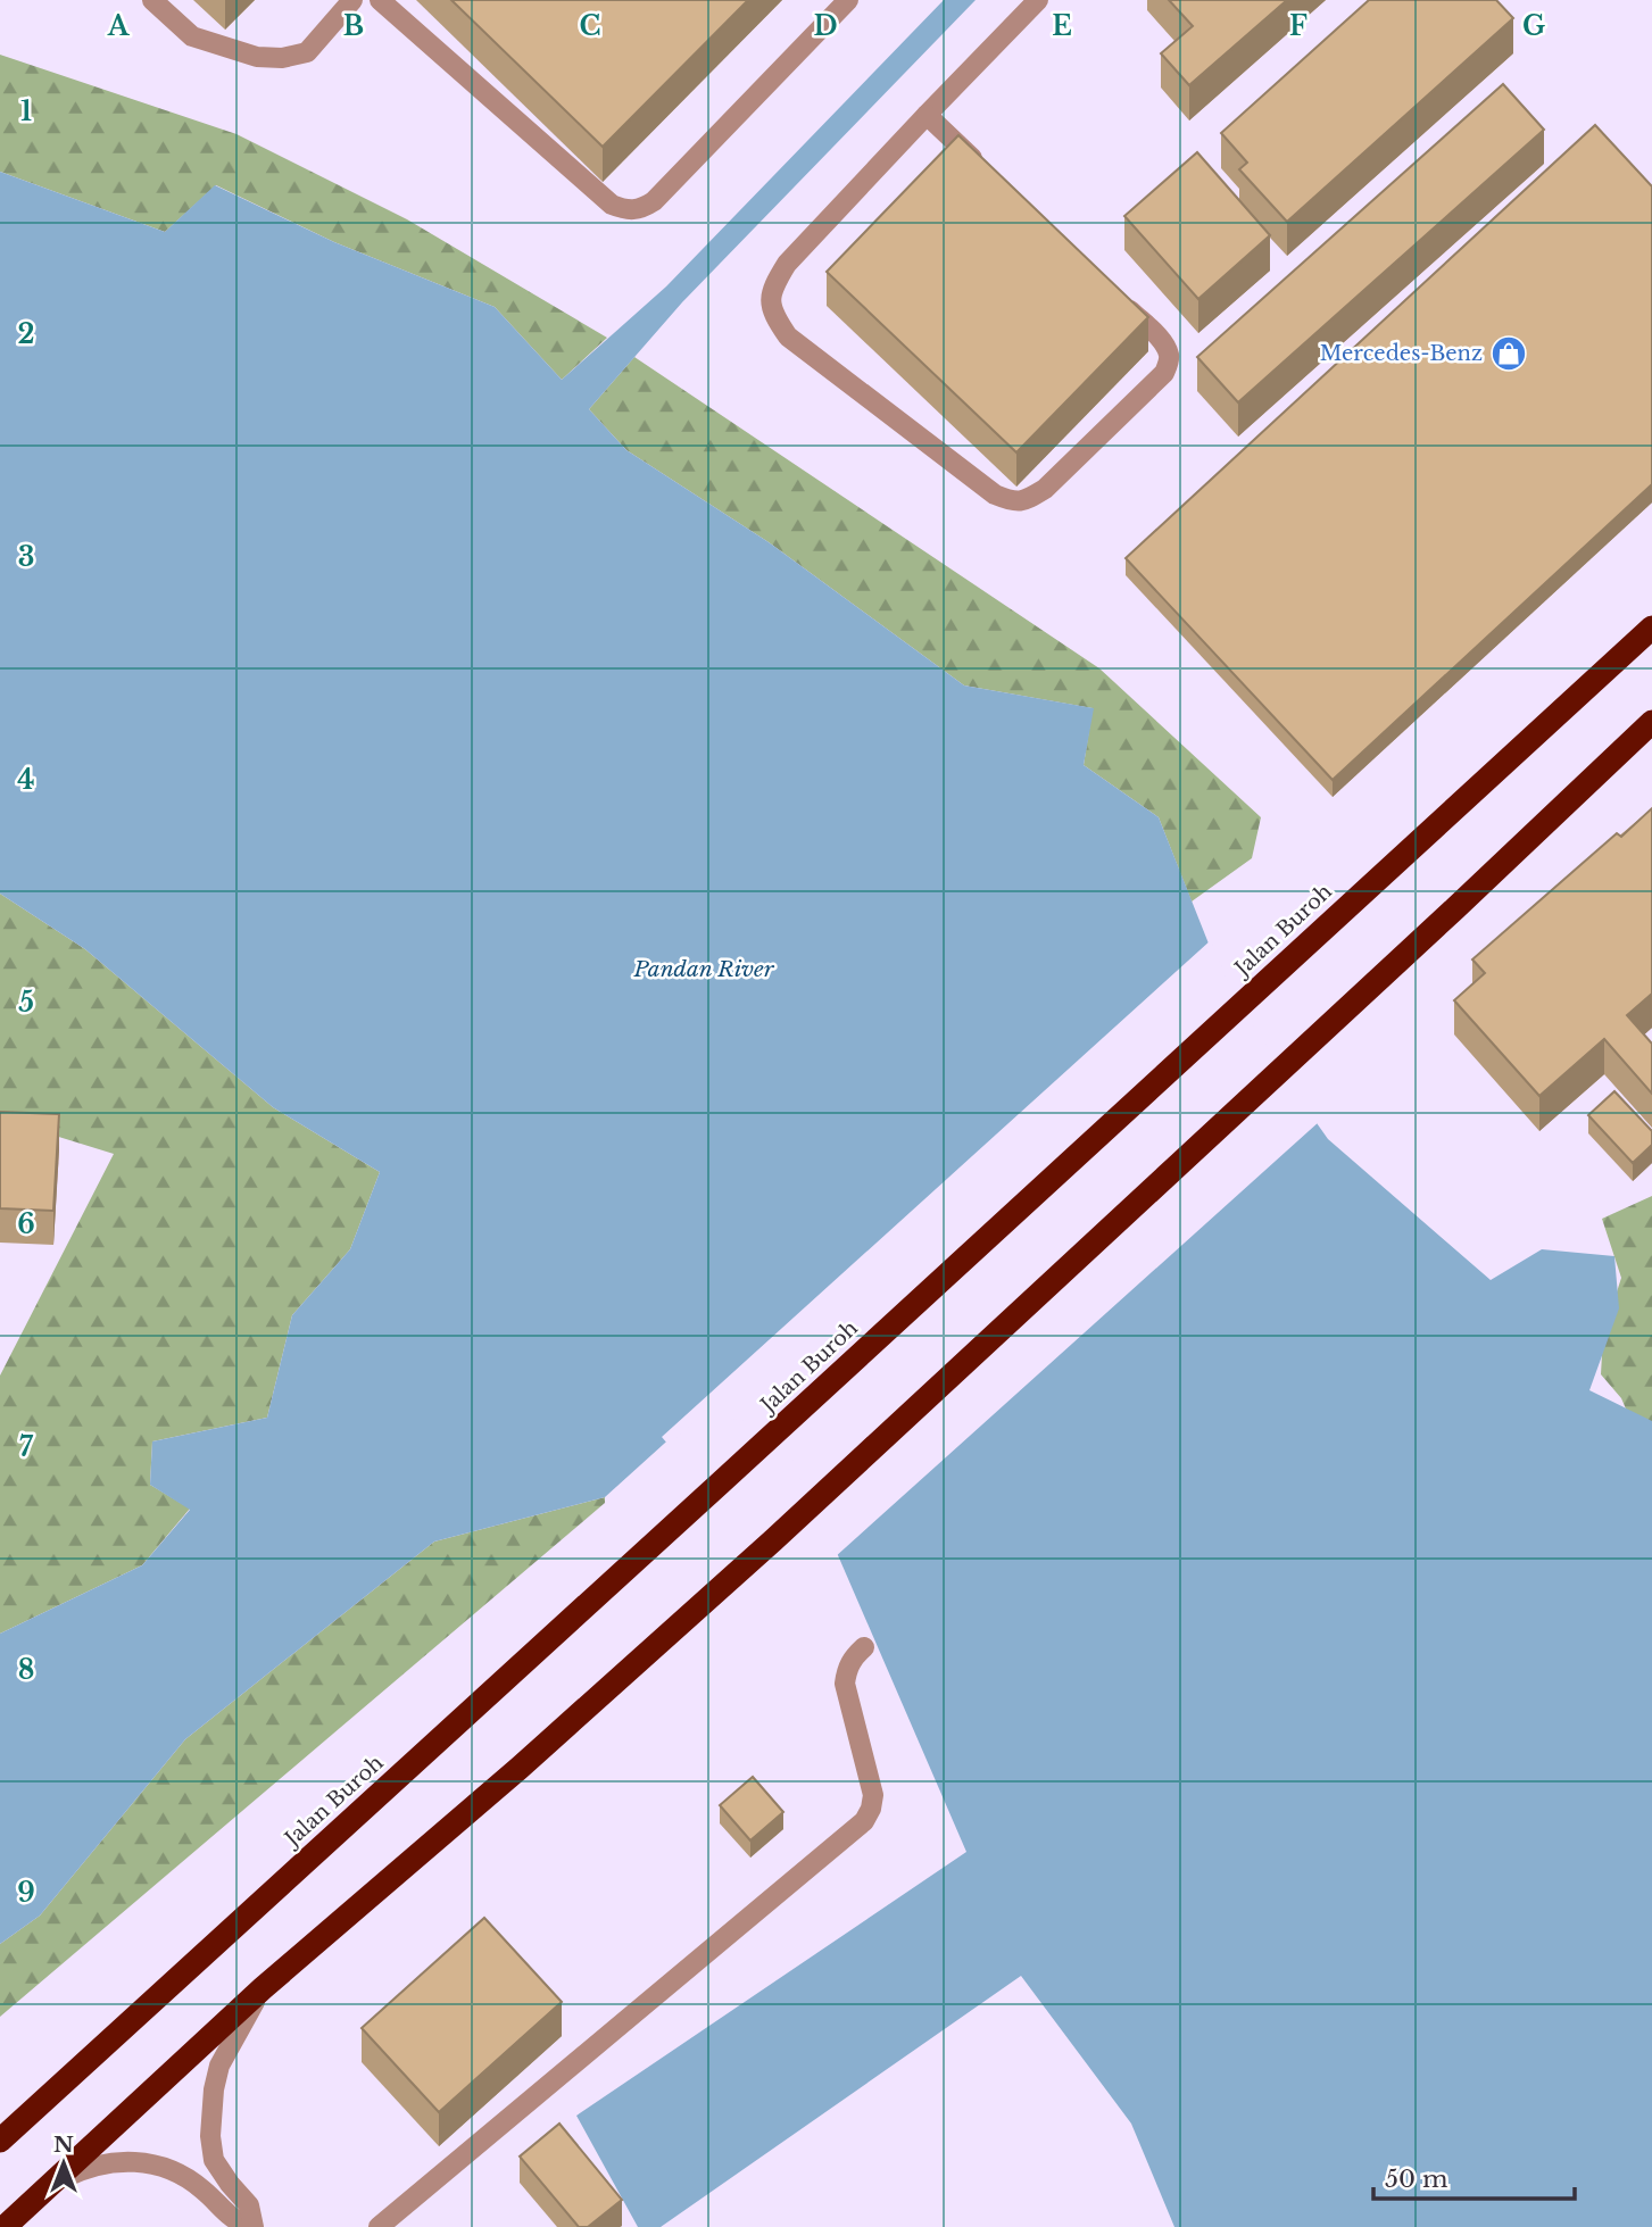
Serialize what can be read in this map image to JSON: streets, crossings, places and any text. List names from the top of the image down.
{
  "streets": {
    "highway": ["Jalan Buroh"]
  },
  "water": ["Pandan River"],
  "places": {
    "shop": ["Mercedes-Benz"]
  },
  "scale_bar": "50 m",
  "north": "top",
  "grid": {
    "columns": [
      "A",
      "B",
      "C",
      "D",
      "E",
      "F",
      "G"
    ],
    "rows": [
      "1",
      "2",
      "3",
      "4",
      "5",
      "6",
      "7",
      "8",
      "9"
    ]
  }
}
